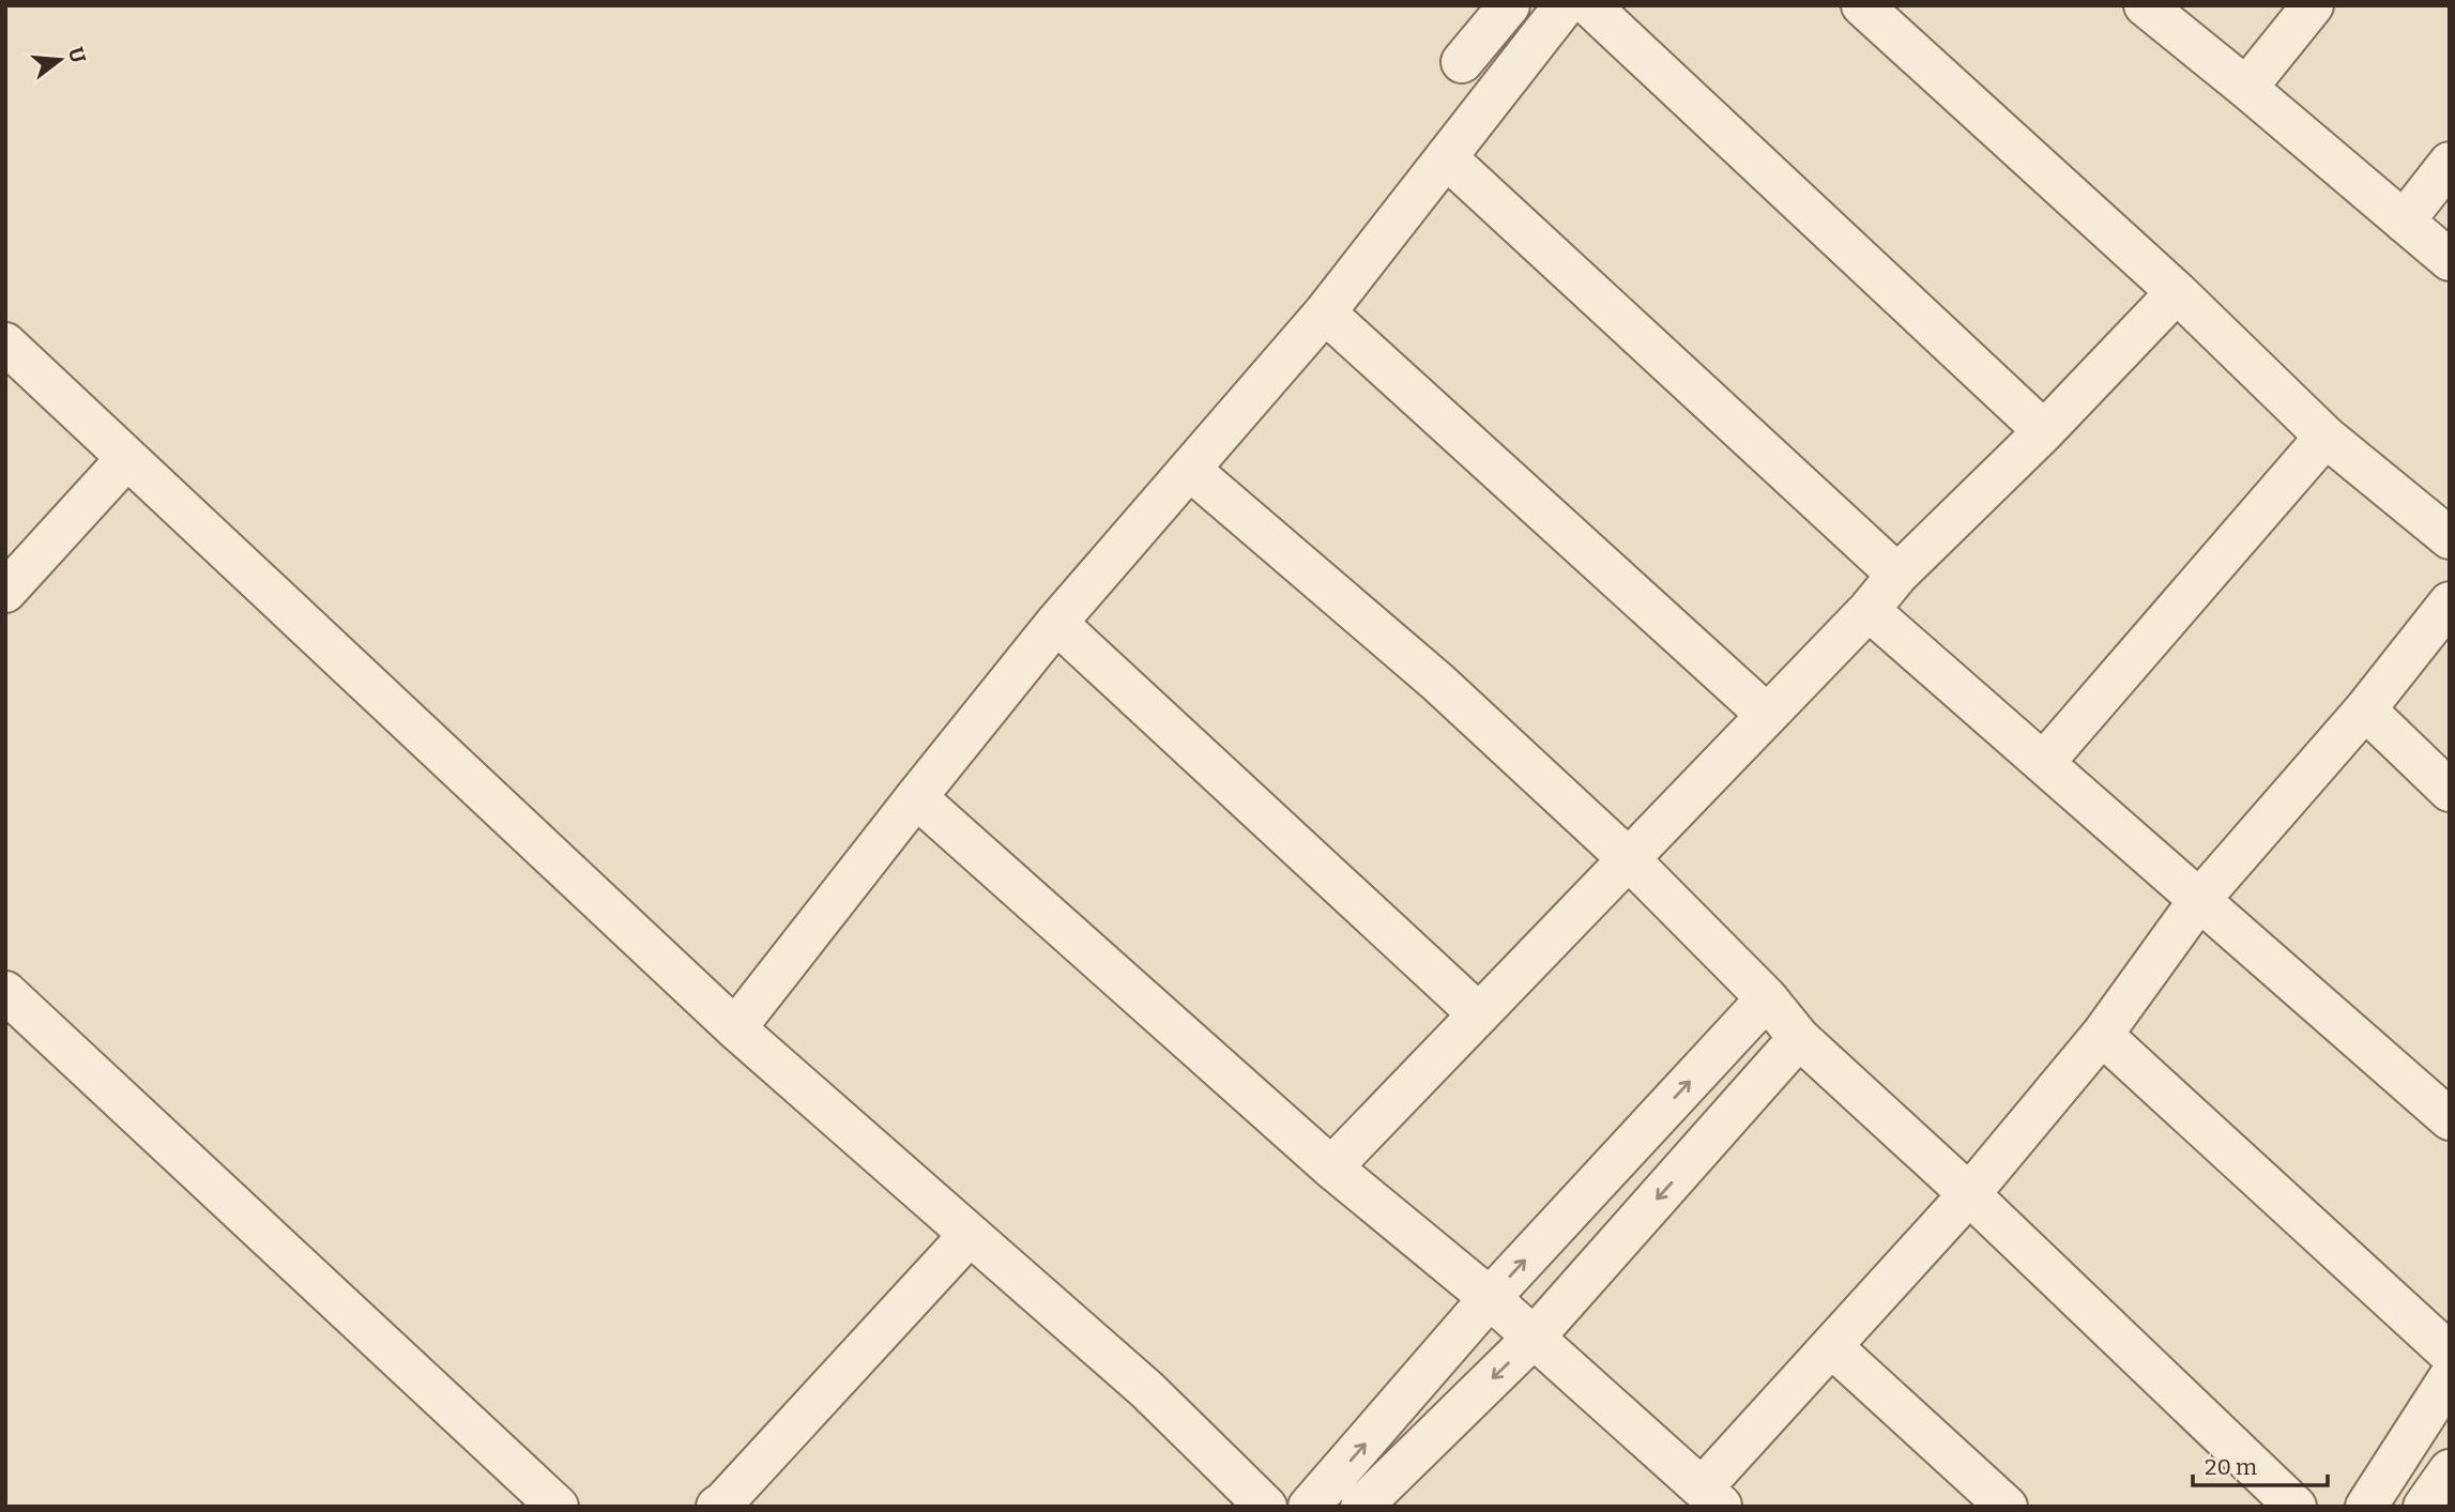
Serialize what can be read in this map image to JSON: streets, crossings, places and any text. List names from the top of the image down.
{
  "scale_bar": "20 m",
  "north": "right"
}
